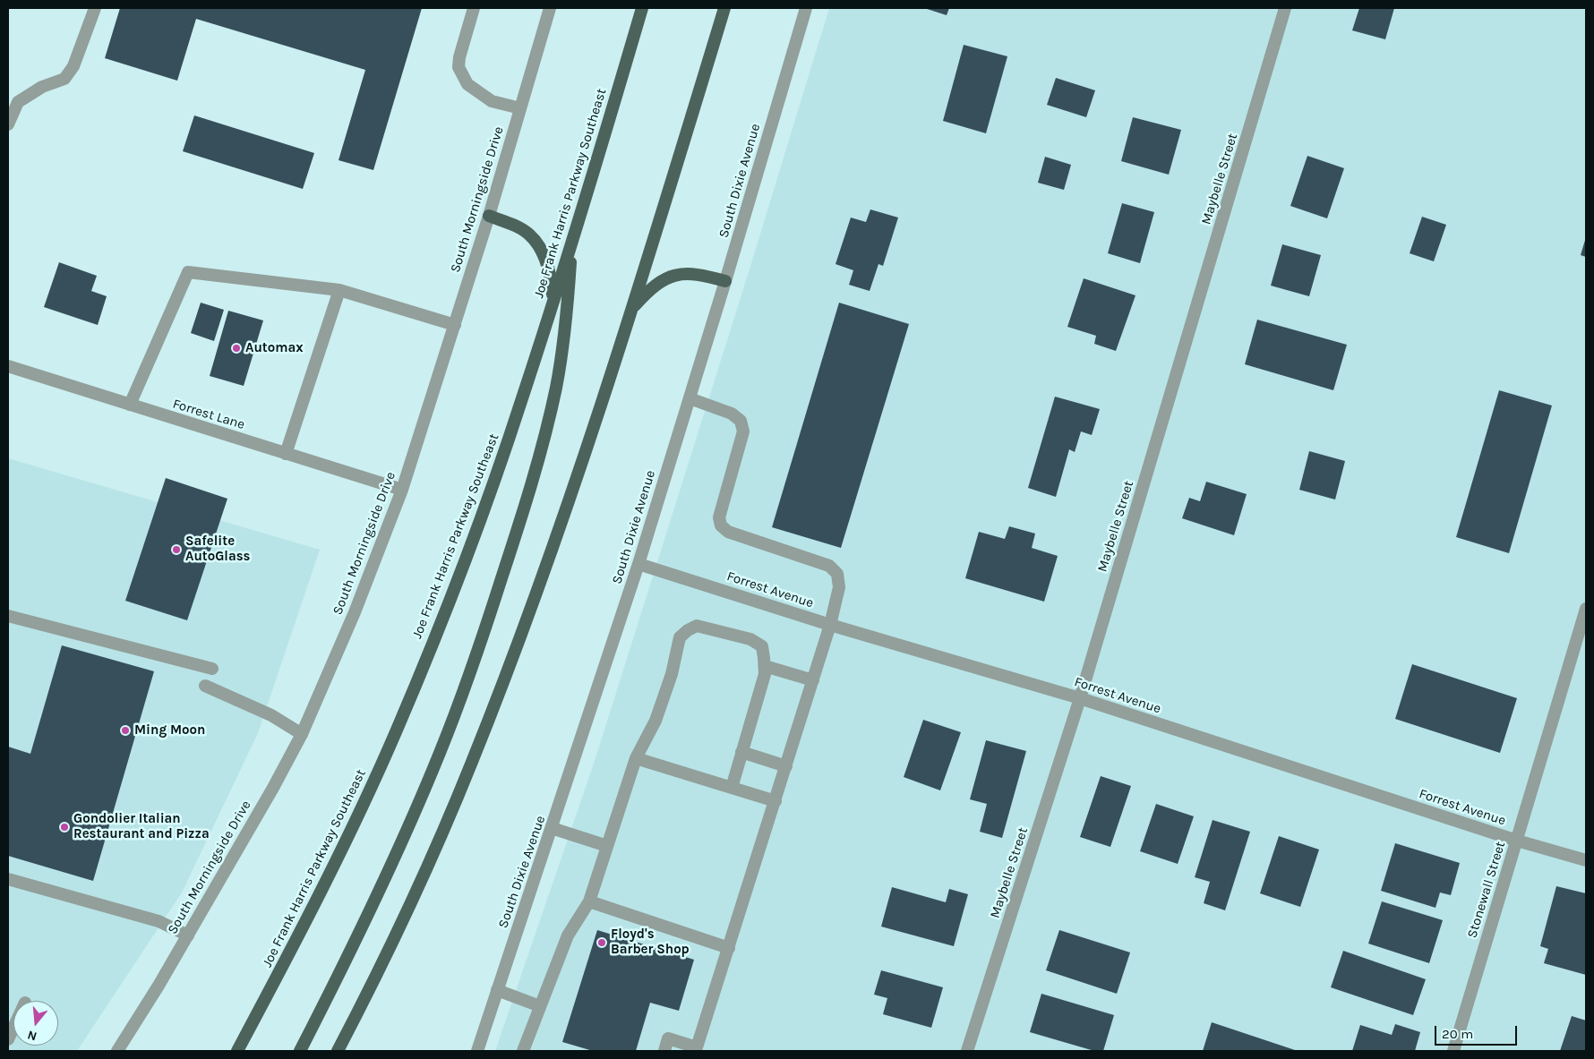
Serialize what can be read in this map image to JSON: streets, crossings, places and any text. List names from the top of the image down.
{
  "streets": {
    "main road": ["Joe Frank Harris Parkway Southeast"],
    "street": [
      "Maybelle Street",
      "South Dixie Avenue",
      "South Morningside Drive",
      "Forrest Lane",
      "Forrest Avenue",
      "Stonewall Street"
    ]
  },
  "crossings": [
    ["Maybelle Street", "Forrest Avenue"],
    ["South Dixie Avenue", "Forrest Avenue"],
    ["South Morningside Drive", "Forrest Lane"],
    ["Forrest Avenue", "Stonewall Street"]
  ],
  "places": [
    "Automax",
    "Safelite AutoGlass",
    "Ming Moon",
    "Gondolier Italian Restaurant and Pizza",
    "Floyd's Barber Shop"
  ],
  "scale_bar": "20 m",
  "north": "bottom"
}
